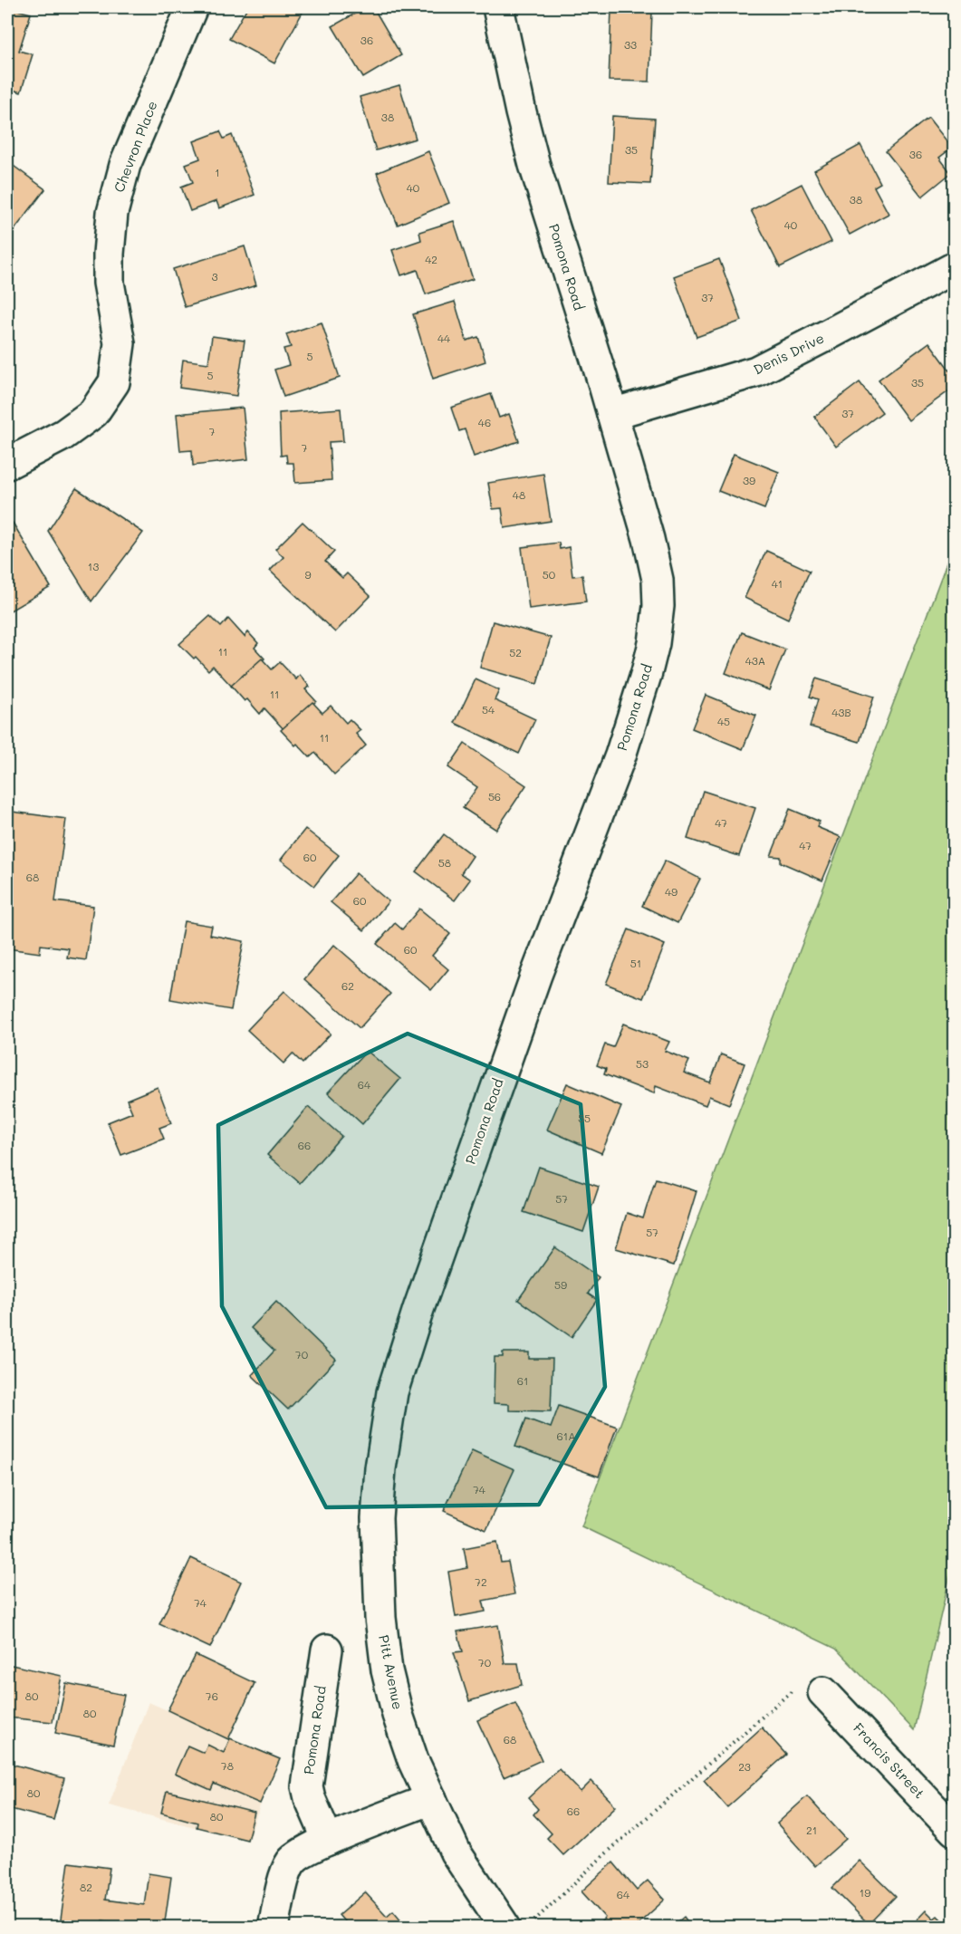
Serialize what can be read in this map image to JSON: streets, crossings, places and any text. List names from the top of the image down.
{
  "streets": {
    "street": [
      "Chevron Place",
      "Pomona Road",
      "Denis Drive",
      "Pitt Avenue",
      "Francis Street"
    ]
  },
  "crossings": [
    ["Pomona Road", "Denis Drive"],
    ["Pomona Road", "Pitt Avenue"]
  ],
  "house_numbers": [
    "36",
    "33",
    "38",
    "35",
    "36",
    "1",
    "40",
    "38",
    "40",
    "42",
    "3",
    "37",
    "44",
    "5",
    "5",
    "35",
    "37",
    "46",
    "7",
    "7",
    "39",
    "48",
    "13",
    "9",
    "50",
    "41",
    "11",
    "52",
    "43A",
    "11",
    "54",
    "43B",
    "45",
    "11",
    "56",
    "47",
    "47",
    "60",
    "58",
    "68",
    "49",
    "60",
    "60",
    "51",
    "62",
    "53",
    "64",
    "55",
    "66",
    "57",
    "57",
    "59",
    "70",
    "61",
    "61A",
    "74",
    "72",
    "74",
    "70",
    "80",
    "76",
    "80",
    "68",
    "78",
    "23",
    "80",
    "66",
    "80",
    "21",
    "82",
    "19",
    "64"
  ]
}
